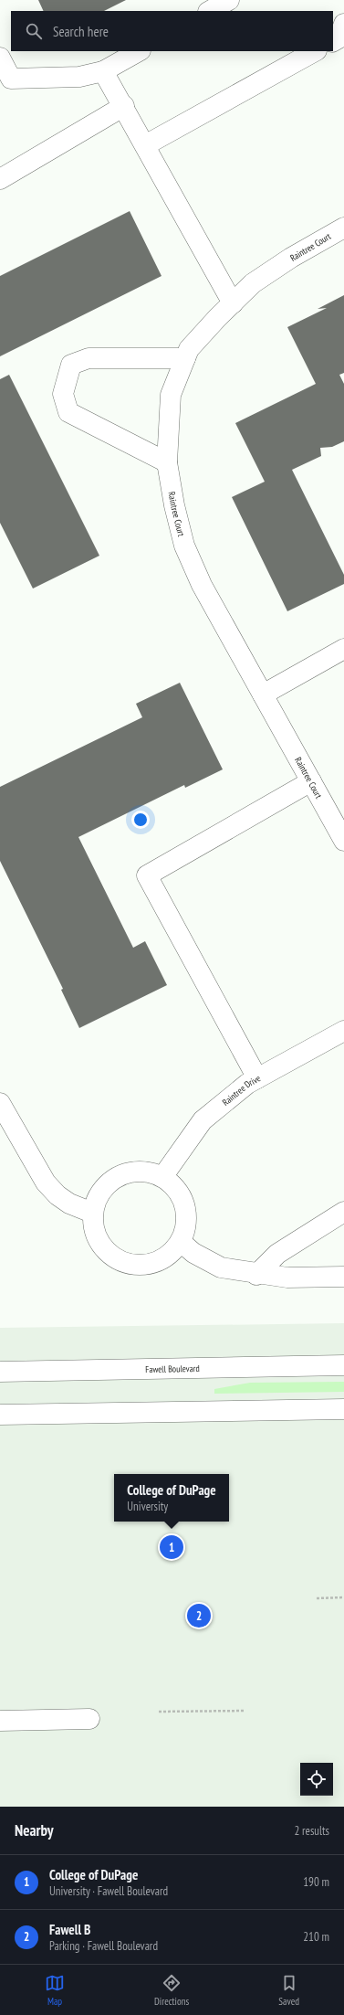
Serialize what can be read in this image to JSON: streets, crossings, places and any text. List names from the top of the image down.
{
  "streets": {
    "street": ["Raintree Court", "Raintree Drive", "Fawell Boulevard"]
  },
  "page": {
    "search": "Search here",
    "popup": ["College of DuPage", "University"],
    "pins": ["1", "2"],
    "heading": ["Nearby", "2 results"],
    "list": [
      {
        "mark": "1",
        "name": "College of DuPage",
        "note": "University · Fawell Boulevard",
        "value": "190 m"
      },
      {
        "mark": "2",
        "name": "Fawell B",
        "note": "Parking · Fawell Boulevard",
        "value": "210 m"
      }
    ],
    "nav": ["Map", "Directions", "Saved"]
  }
}
